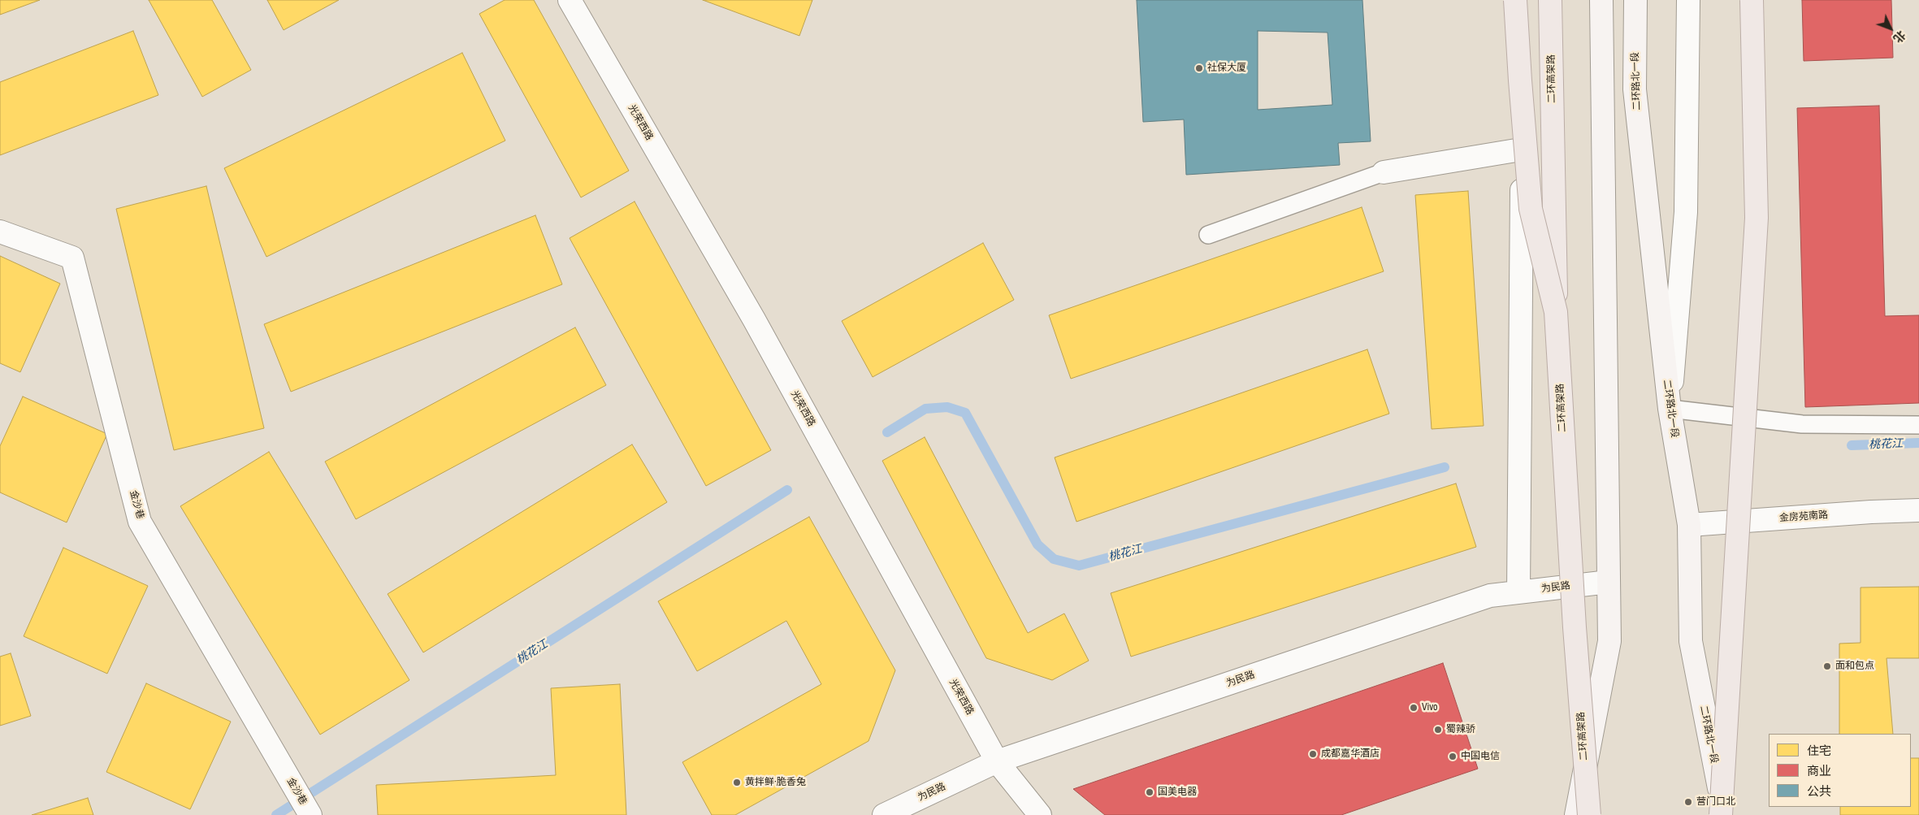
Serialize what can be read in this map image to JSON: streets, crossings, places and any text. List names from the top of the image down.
{
  "streets": {
    "highway": ["二环高架路"],
    "main road": ["二环路北一段"],
    "street": [
      "光荣西路",
      "金沙巷",
      "金房苑南路",
      "为民路"
    ]
  },
  "crossings": [
    ["二环路北一段", "金房苑南路"],
    ["光荣西路", "为民路"]
  ],
  "water": ["桃花江"],
  "places": [
    "社保大厦",
    "面和包点",
    "Vivo",
    "蜀辣骄",
    "成都嘉华酒店",
    "中国电信",
    "黄拌鲜·脆香兔",
    "国美电器",
    "营门口北"
  ],
  "legend": ["住宅", "商业", "公共"],
  "north": "bottom right"
}
